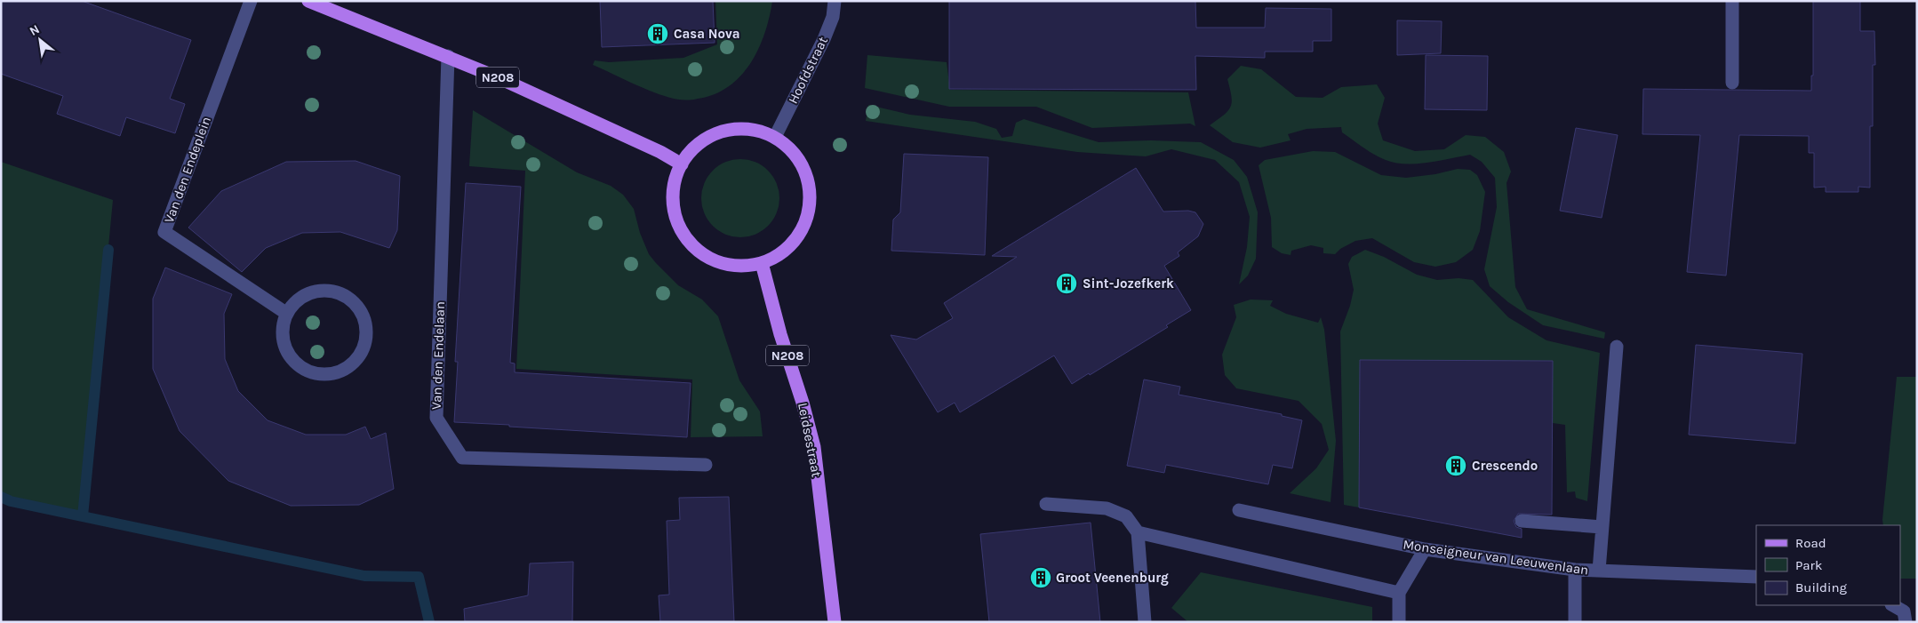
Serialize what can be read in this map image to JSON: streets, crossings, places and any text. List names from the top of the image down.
{
  "streets": {
    "main road": ["N208", "Leidsestraat"],
    "street": [
      "Hoofdstraat",
      "Van den Endeplein",
      "Van den Endelaan",
      "Monseigneur van Leeuwenlaan"
    ]
  },
  "crossings": [
    ["Hoofdstraat", "N208"],
    ["Hoofdstraat", "Leidsestraat"],
    ["N208", "Van den Endelaan"],
    ["N208", "Leidsestraat"]
  ],
  "places": {
    "building": [
      "Casa Nova",
      "Sint-Jozefkerk",
      "Crescendo",
      "Groot Veenenburg"
    ]
  },
  "legend": ["Road", "Park", "Building"],
  "north": "top left"
}
